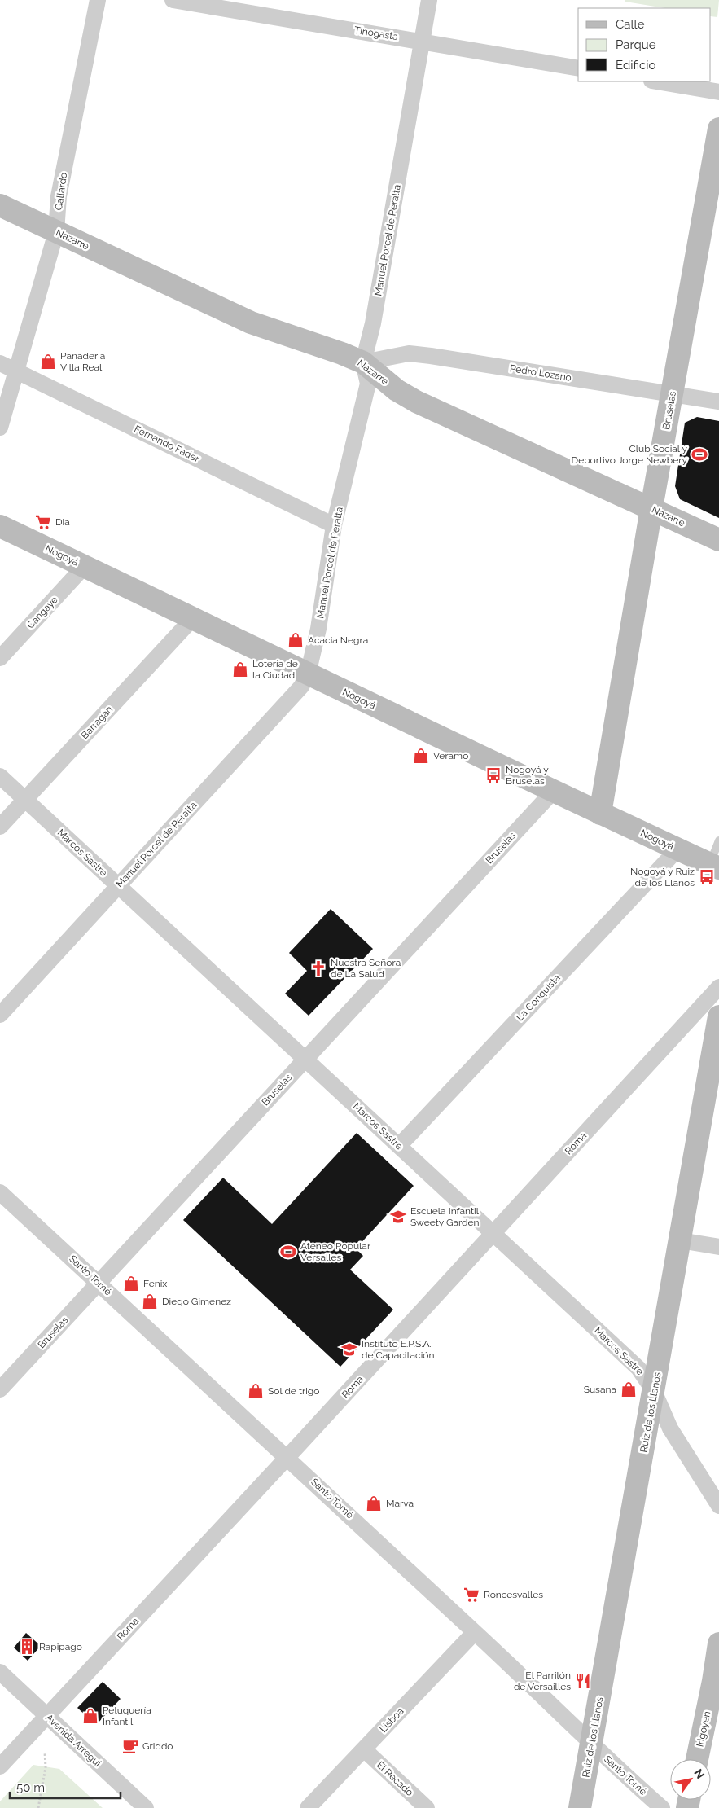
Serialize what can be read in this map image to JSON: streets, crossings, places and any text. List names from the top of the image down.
{
  "streets": {
    "street": [
      "Tinogasta",
      "Gallardo",
      "Nazarre",
      "Manuel Porcel de Peralta",
      "Pedro Lozano",
      "Bruselas",
      "Fernando Fader",
      "Nogoyá",
      "Cangaye",
      "Barragán",
      "Marcos Sastre",
      "La Conquista",
      "Roma",
      "Santo Tomé",
      "Ruiz de los Llanos",
      "Lisboa",
      "Irigoyen",
      "Avenida Arregui",
      "El Recado"
    ]
  },
  "crossings": [
    ["Tinogasta", "Manuel Porcel de Peralta"],
    ["Gallardo", "Nazarre"],
    ["Gallardo", "Fernando Fader"],
    ["Nazarre", "Manuel Porcel de Peralta"],
    ["Nazarre", "Pedro Lozano"],
    ["Nazarre", "Bruselas"],
    ["Manuel Porcel de Peralta", "Pedro Lozano"],
    ["Manuel Porcel de Peralta", "Fernando Fader"],
    ["Manuel Porcel de Peralta", "Nogoyá"],
    ["Manuel Porcel de Peralta", "Marcos Sastre"],
    ["Pedro Lozano", "Bruselas"],
    ["Bruselas", "Nogoyá"],
    ["Bruselas", "Marcos Sastre"],
    ["Bruselas", "Santo Tomé"],
    ["Nogoyá", "Cangaye"],
    ["Nogoyá", "Barragán"],
    ["Nogoyá", "La Conquista"],
    ["Barragán", "Marcos Sastre"],
    ["Marcos Sastre", "La Conquista"],
    ["Marcos Sastre", "Roma"],
    ["Marcos Sastre", "Ruiz de los Llanos"],
    ["Roma", "Santo Tomé"],
    ["Roma", "Avenida Arregui"],
    ["Santo Tomé", "Ruiz de los Llanos"],
    ["Santo Tomé", "Lisboa"],
    ["Lisboa", "El Recado"]
  ],
  "places": {
    "shop": [
      "Panadería Villa Real",
      "Acacia Negra",
      "Lotería de la Ciudad",
      "Veramo",
      "Fenix",
      "Diego Gimenez",
      "Susana",
      "Sol de trigo",
      "Marva",
      "Peluquería Infantil"
    ],
    "sports": ["Club Social y Deportivo Jorge Newbery", "Ateneo Popular Versalles"],
    "supermarket": ["Dia", "Roncesvalles"],
    "bus stop": ["Nogoyá y Bruselas", "Nogoyá y Ruiz de los Llanos"],
    "church": ["Nuestra Señora de La Salud"],
    "school or university": ["Escuela Infantil Sweety Garden", "Instituto E.P.S.A. de Capacitación"],
    "building": ["Rapipago"],
    "restaurant": ["El Parrilón de Versailles"],
    "cafe": ["Griddo"]
  },
  "legend": ["Calle", "Parque", "Edificio"],
  "scale_bar": "50 m",
  "north": "top right"
}
